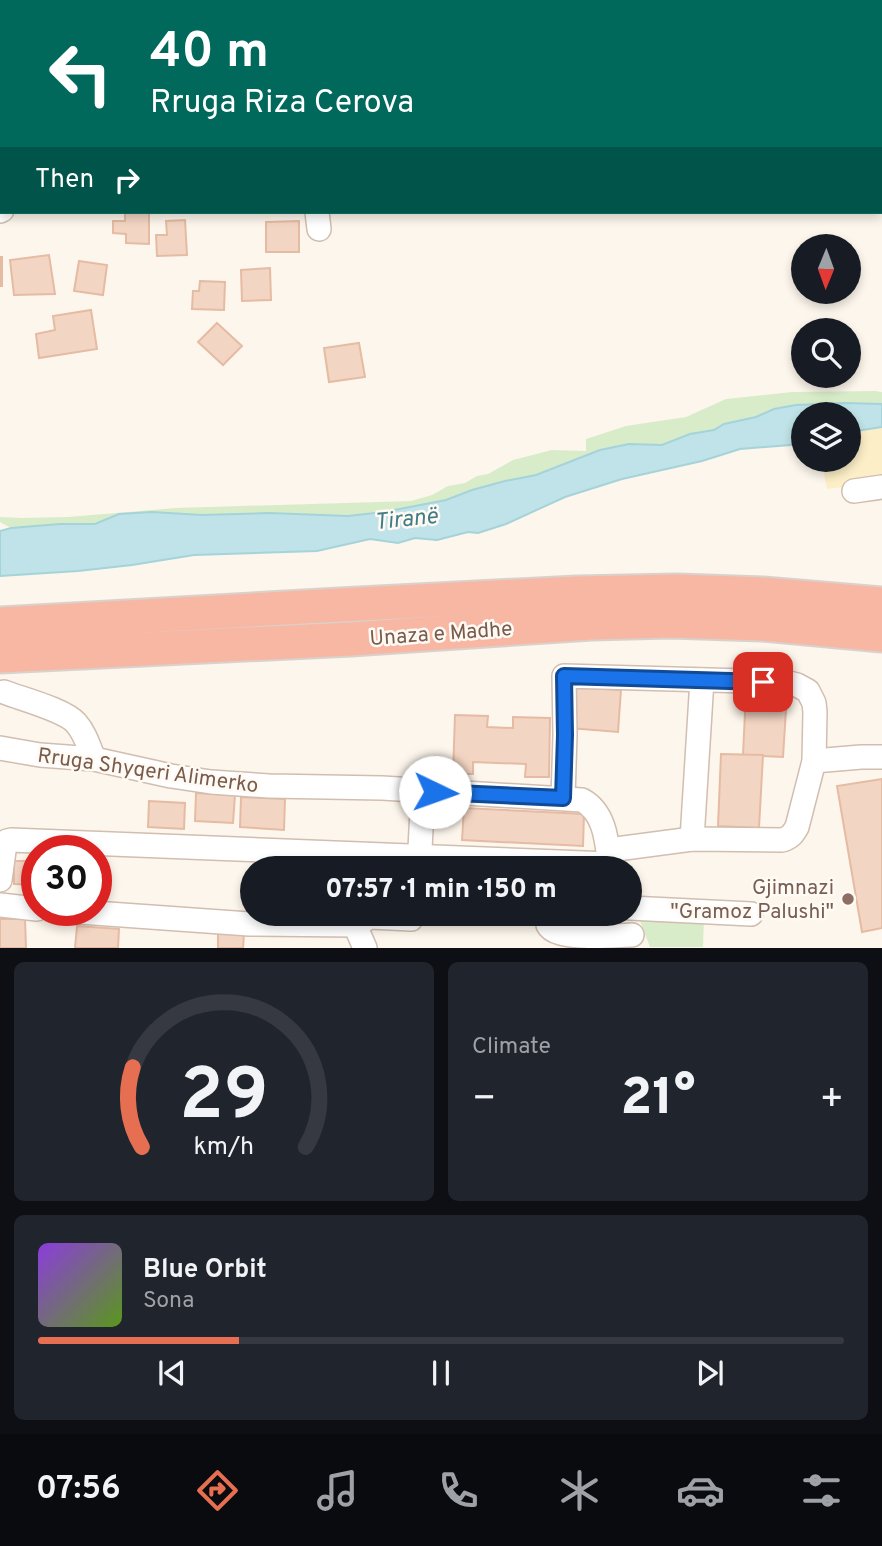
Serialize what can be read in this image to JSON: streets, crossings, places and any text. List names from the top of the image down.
{
  "streets": {
    "highway": ["Unaza e Madhe"],
    "street": ["Rruga Shyqeri Alimerko"]
  },
  "water": ["Tiranë"],
  "places": ["Gjimnazi \"Gramoz Palushi\""],
  "north": "bottom",
  "page": {
    "turn": ["40 m", "Rruga Riza Cerova"],
    "then": "Then",
    "limit": "30",
    "trip": "07:57 · 1 min · 150 m",
    "tile": "Climate",
    "heat": ["−", "21°", "+"],
    "song": ["Blue Orbit", "Sona"],
    "tabs": "07:56",
    "gauge": ["29", "km/h"]
  }
}
